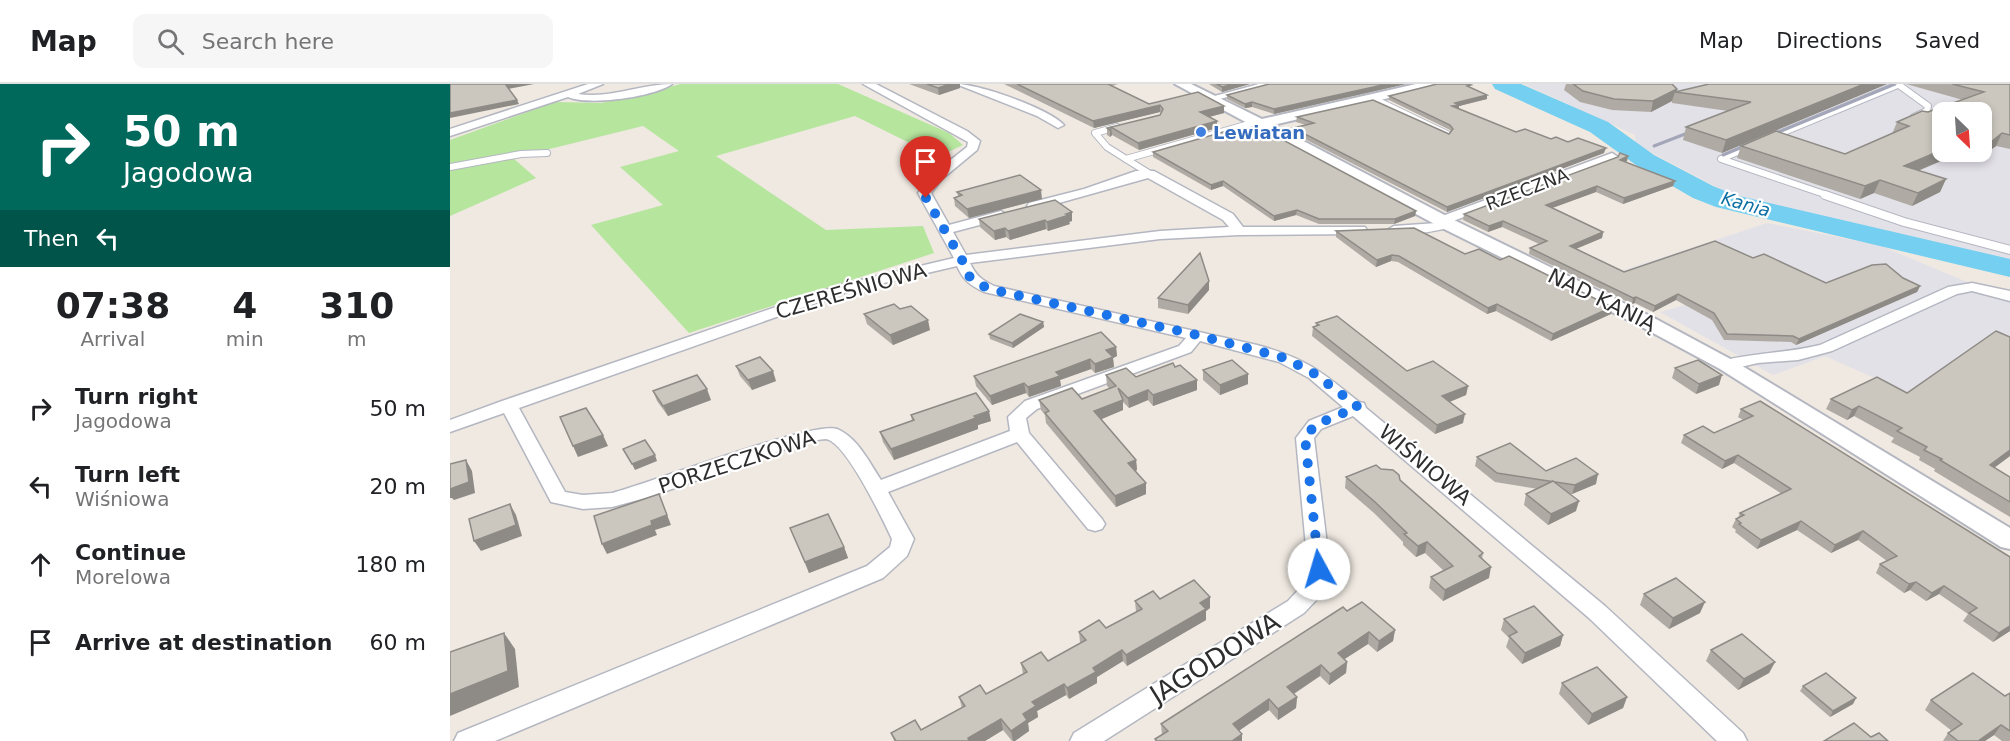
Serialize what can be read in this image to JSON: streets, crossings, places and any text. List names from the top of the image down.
{
  "streets": {
    "street": [
      "RZECZNA",
      "CZEREŚNIOWA",
      "NAD KANIĄ",
      "PORZECZKOWA",
      "WIŚNIOWA",
      "JAGODOWA"
    ]
  },
  "crossings": [
    ["RZECZNA", "CZEREŚNIOWA"],
    ["RZECZNA", "NAD KANIĄ"],
    ["CZEREŚNIOWA", "NAD KANIĄ"],
    ["CZEREŚNIOWA", "PORZECZKOWA"],
    ["CZEREŚNIOWA", "WIŚNIOWA"],
    ["WIŚNIOWA", "JAGODOWA"]
  ],
  "water": ["Kania"],
  "places": ["Lewiatan"],
  "north": "bottom right",
  "page": {
    "header": "Map",
    "search": "Search here",
    "nav": ["Map", "Directions", "Saved"],
    "turn": ["50 m", "Jagodowa"],
    "then": "Then",
    "eta": [
      "07:38",
      "Arrival",
      "4",
      "min",
      "310",
      "m"
    ],
    "list": [
      {
        "name": "Turn right",
        "note": "Jagodowa",
        "value": "50 m"
      },
      {
        "name": "Turn left",
        "note": "Wiśniowa",
        "value": "20 m"
      },
      {
        "name": "Continue",
        "note": "Morelowa",
        "value": "180 m"
      },
      {
        "name": "Arrive at destination",
        "value": "60 m"
      }
    ]
  }
}
